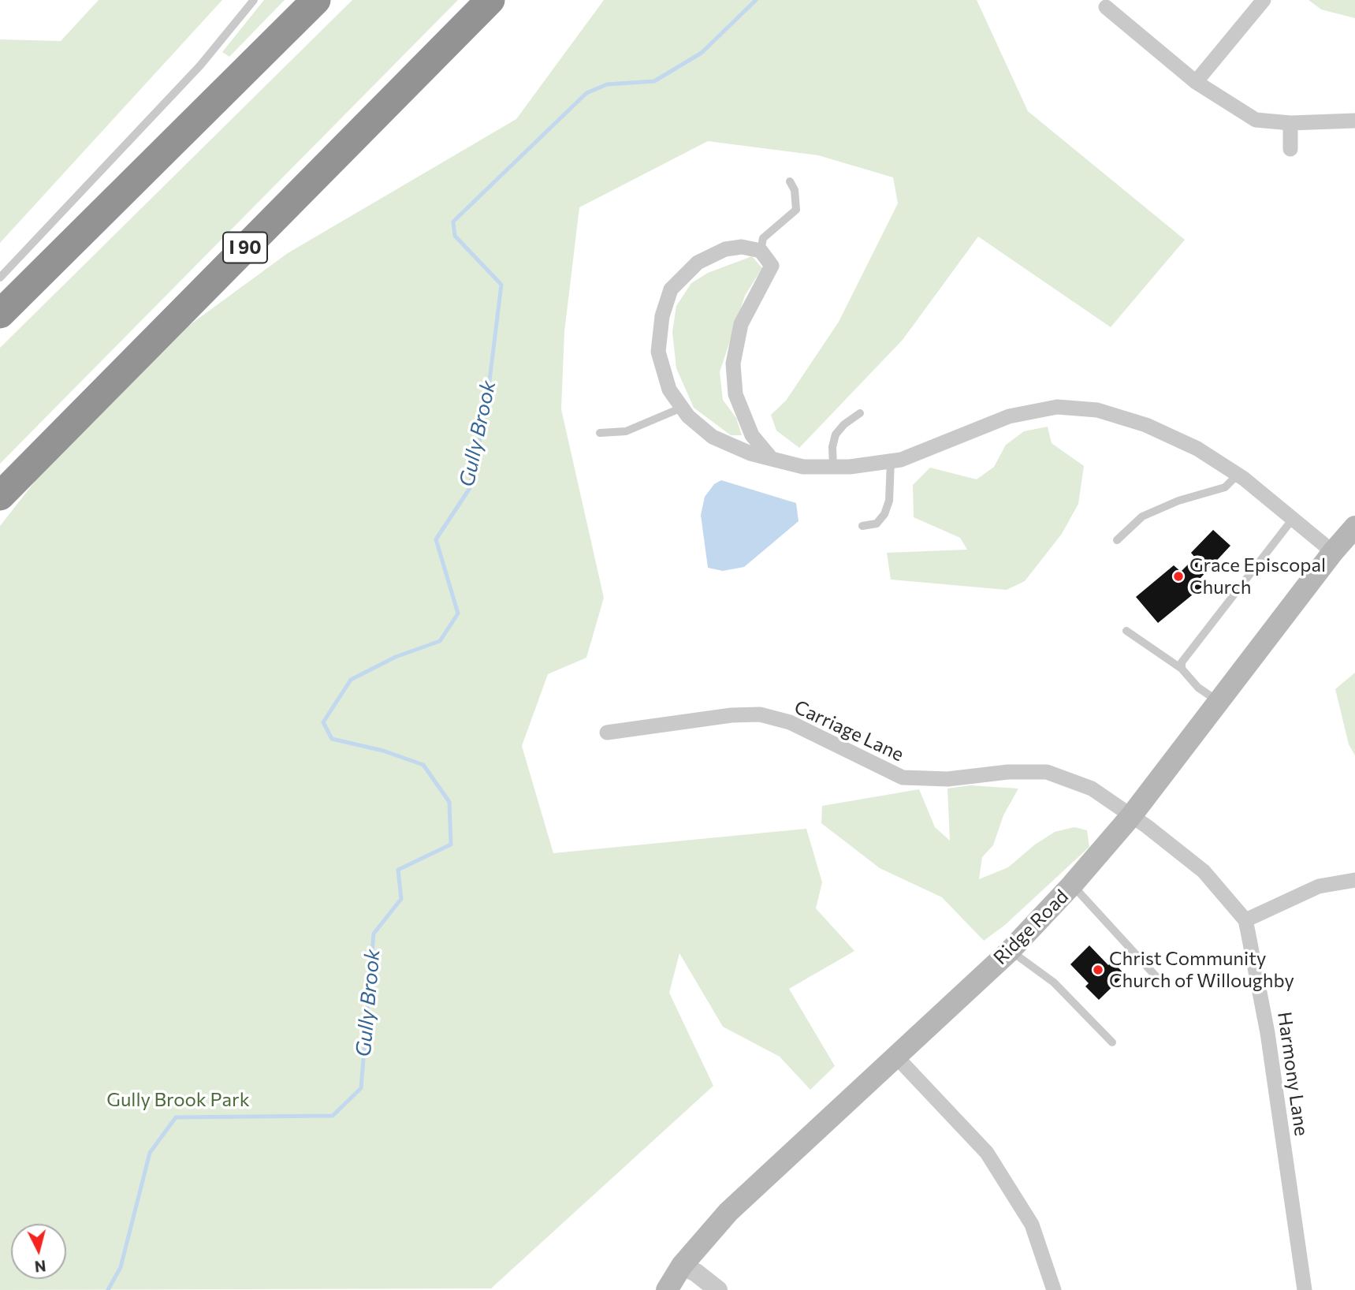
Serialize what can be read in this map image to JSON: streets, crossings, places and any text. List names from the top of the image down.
{
  "streets": {
    "highway": ["I 90"],
    "main road": ["Ridge Road"],
    "street": ["Carriage Lane", "Harmony Lane"]
  },
  "crossings": [
    ["Carriage Lane", "Ridge Road"],
    ["Carriage Lane", "Harmony Lane"],
    ["Ridge Road", "Harmony Lane"]
  ],
  "water": ["Gully Brook"],
  "parks": ["Gully Brook Park"],
  "places": ["Grace Episcopal Church", "Christ Community Church of Willoughby"],
  "north": "bottom"
}
